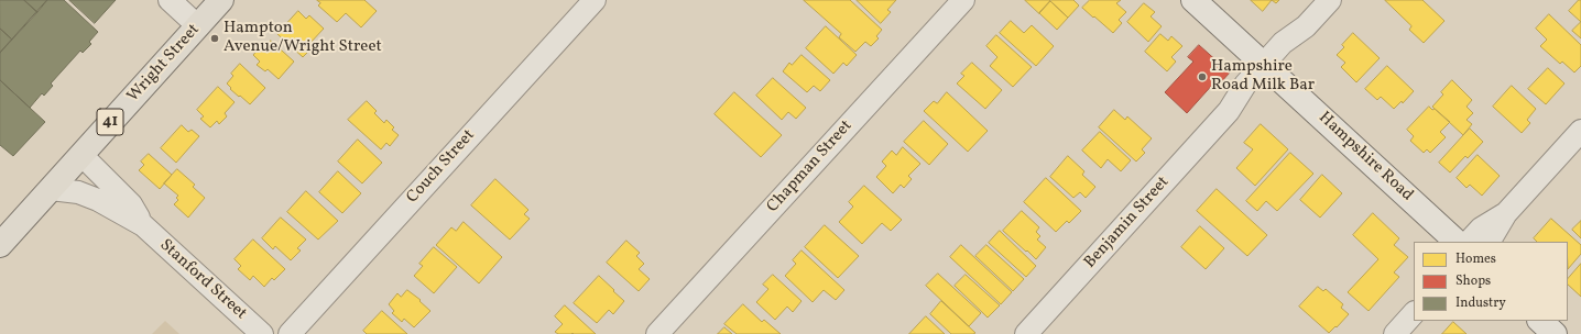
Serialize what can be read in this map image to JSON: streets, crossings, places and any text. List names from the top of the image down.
{
  "streets": {
    "main road": ["Wright Street", "41"],
    "street": [
      "Hampshire Road",
      "Couch Street",
      "Chapman Street",
      "Benjamin Street",
      "Stanford Street"
    ]
  },
  "crossings": [
    ["Wright Street", "Stanford Street"],
    ["Hampshire Road", "Benjamin Street"]
  ],
  "places": ["Hampton Avenue/Wright Street", "Hampshire Road Milk Bar"],
  "legend": ["Homes", "Shops", "Industry"]
}
